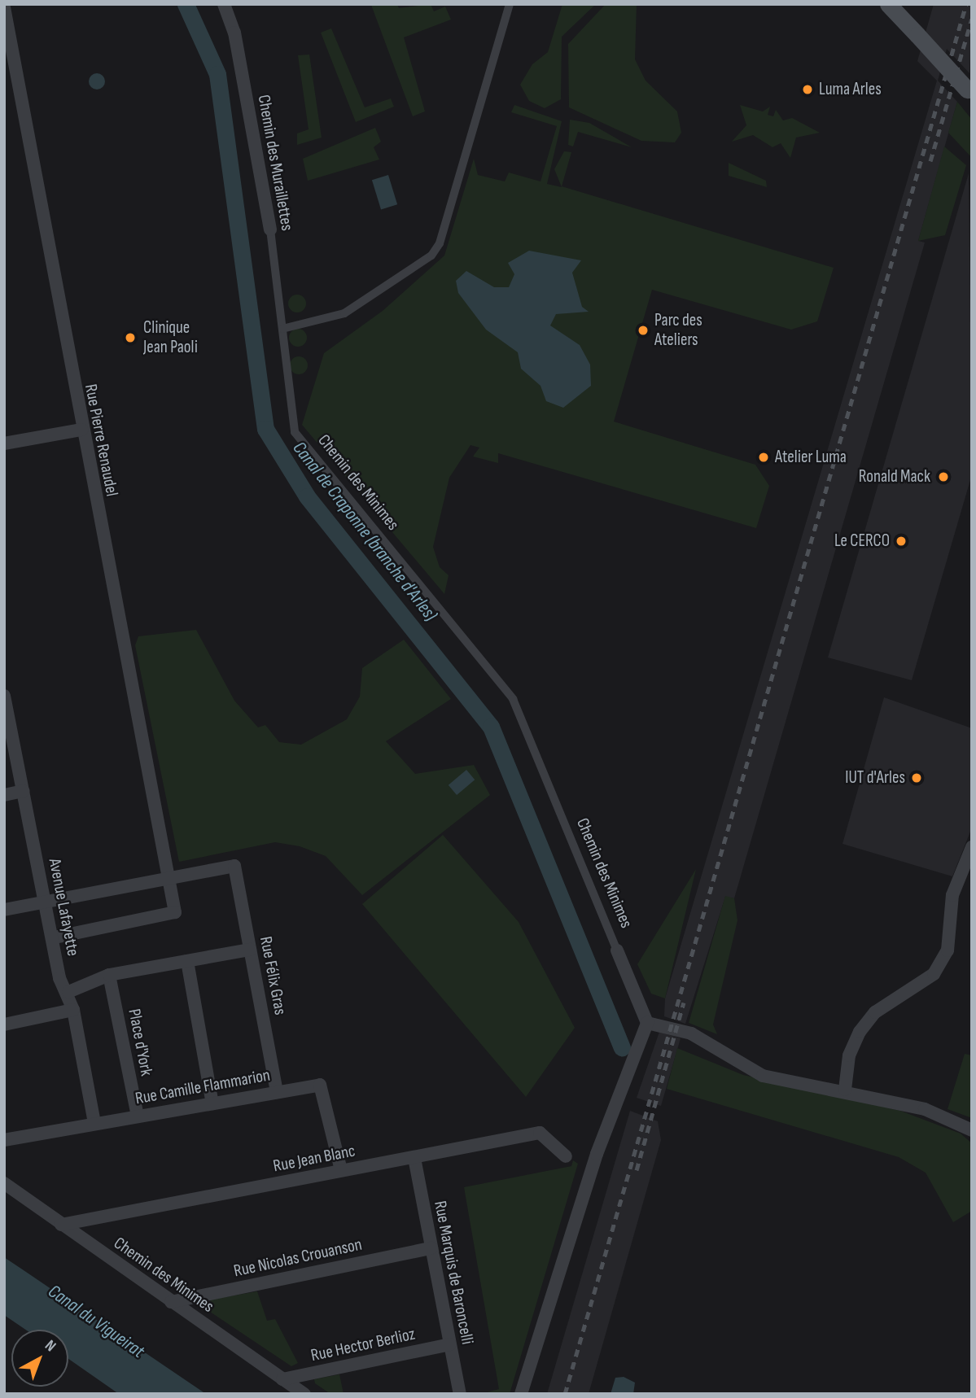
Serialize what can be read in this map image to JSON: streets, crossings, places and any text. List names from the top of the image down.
{
  "streets": {
    "street": [
      "Chemin des Muraillettes",
      "Rue Pierre Renaudel",
      "Chemin des Minimes",
      "Avenue Lafayette",
      "Rue Félix Gras",
      "Place d'York",
      "Rue Camille Flammarion",
      "Rue Jean Blanc",
      "Rue Nicolas Crouanson",
      "Rue Marquis de Baroncelli",
      "Rue Hector Berlioz"
    ]
  },
  "crossings": [
    ["Chemin des Muraillettes", "Chemin des Minimes"],
    ["Rue Pierre Renaudel", "Avenue Lafayette"],
    ["Rue Pierre Renaudel", "Rue Félix Gras"],
    ["Chemin des Minimes", "Rue Jean Blanc"],
    ["Chemin des Minimes", "Rue Nicolas Crouanson"],
    ["Chemin des Minimes", "Rue Hector Berlioz"],
    ["Avenue Lafayette", "Rue Camille Flammarion"],
    ["Rue Félix Gras", "Rue Camille Flammarion"],
    ["Place d'York", "Rue Camille Flammarion"],
    ["Rue Camille Flammarion", "Rue Jean Blanc"],
    ["Rue Jean Blanc", "Rue Marquis de Baroncelli"],
    ["Rue Nicolas Crouanson", "Rue Marquis de Baroncelli"],
    ["Rue Marquis de Baroncelli", "Rue Hector Berlioz"]
  ],
  "water": ["Canal de Craponne (branche d'Arles)", "Canal du Vigueirat"],
  "places": [
    "Luma Arles",
    "Parc des Ateliers",
    "Clinique Jean Paoli",
    "Atelier Luma",
    "Ronald Mack",
    "Le CERCO",
    "IUT d'Arles"
  ],
  "north": "top right"
}
